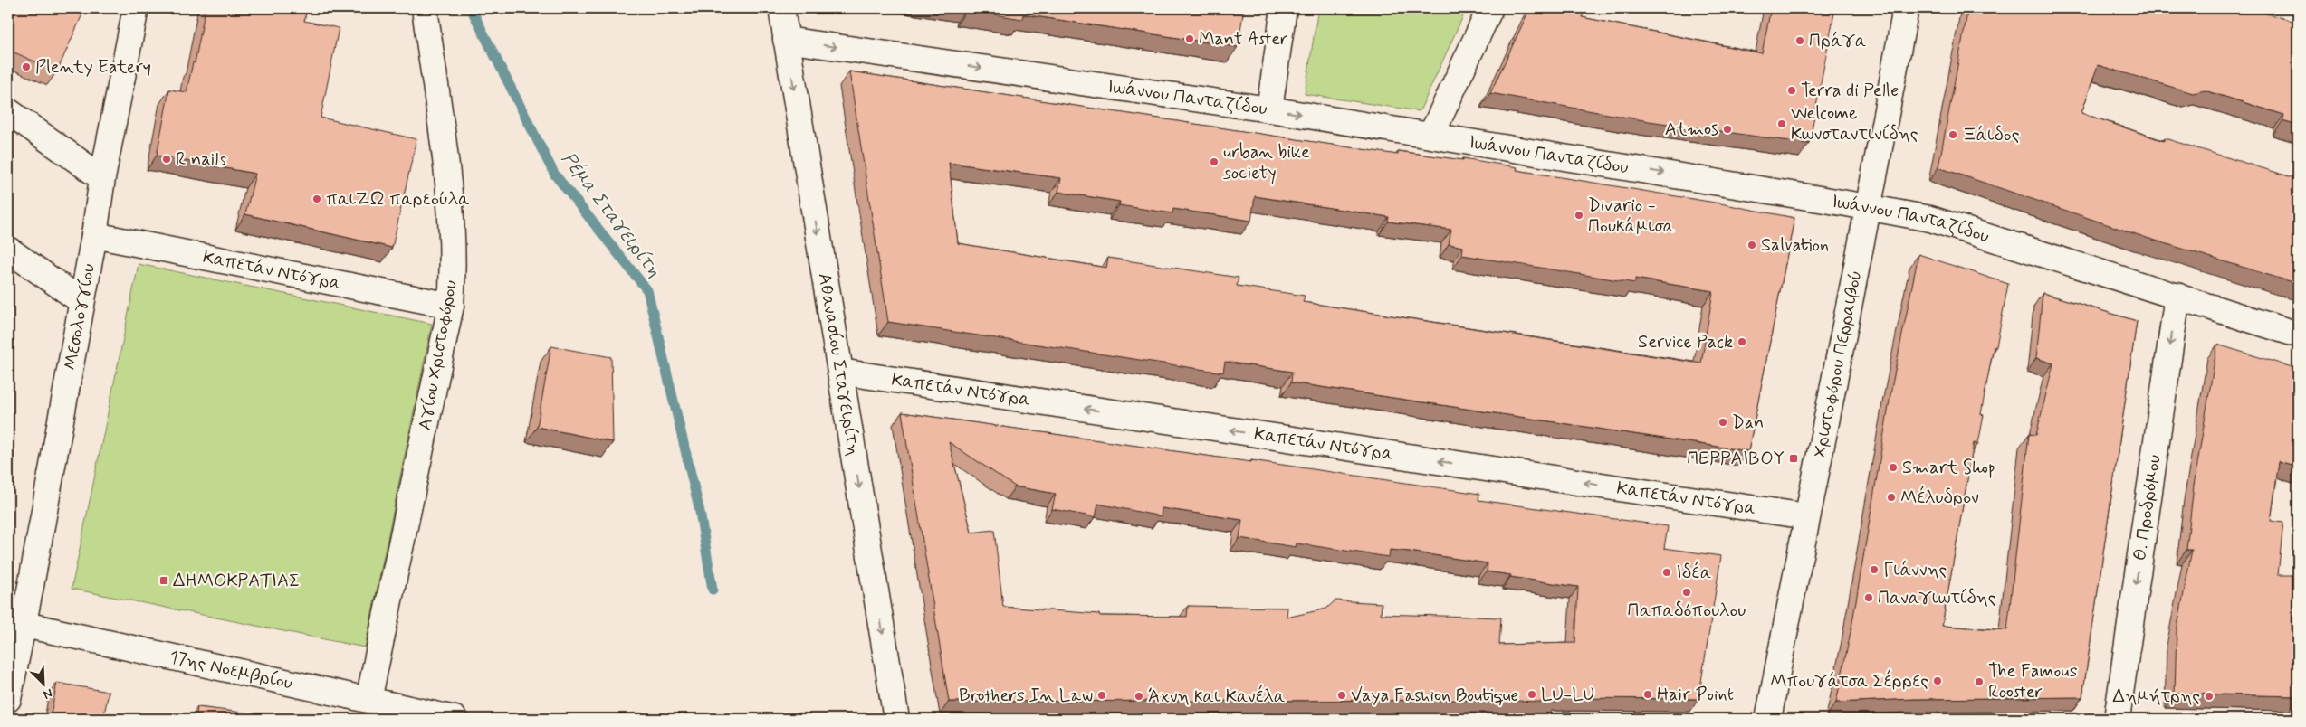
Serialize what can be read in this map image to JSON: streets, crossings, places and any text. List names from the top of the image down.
{
  "streets": {
    "street": [
      "Ιωάννου Πανταζίδου",
      "Καπετάν Ντόγρα",
      "Μεσολογγίου",
      "Αγίου Χριστοφόρου",
      "Αθανασίου Σταγειρίτη",
      "Χριστοφόρου Περραιβού",
      "Θ. Προδρόμου",
      "17ης Νοεμβρίου"
    ]
  },
  "crossings": [
    ["Ιωάννου Πανταζίδου", "Αθανασίου Σταγειρίτη"],
    ["Ιωάννου Πανταζίδου", "Χριστοφόρου Περραιβού"],
    ["Ιωάννου Πανταζίδου", "Θ. Προδρόμου"],
    ["Καπετάν Ντόγρα", "Μεσολογγίου"],
    ["Καπετάν Ντόγρα", "Αγίου Χριστοφόρου"],
    ["Καπετάν Ντόγρα", "Αθανασίου Σταγειρίτη"],
    ["Καπετάν Ντόγρα", "Χριστοφόρου Περραιβού"],
    ["Μεσολογγίου", "17ης Νοεμβρίου"],
    ["Αγίου Χριστοφόρου", "17ης Νοεμβρίου"]
  ],
  "one_way": [
    "Ιωάννου Πανταζίδου",
    "Καπετάν Ντόγρα",
    "Αθανασίου Σταγειρίτη",
    "Θ. Προδρόμου"
  ],
  "water": ["Ρέμα Σταγειρίτη"],
  "places": {
    "other": [
      "Mant Aster",
      "Πράγα",
      "Plenty Eatery",
      "Terra di Pelle",
      "Welcome Κωνσταντινίδης",
      "Atmos",
      "Ξάιδος",
      "R nails",
      "urban bike society",
      "παιΖΩ παρεούλα",
      "Divario - Πουκάμισα",
      "Salvation",
      "Service Pack",
      "Dan",
      "Smart Shop",
      "Μέλυδρον",
      "Γιάννης",
      "Ιδέα",
      "Παπαδόπουλου",
      "Παναγιωτίδης",
      "Μπουγάτσα Σέρρες",
      "The Famous Rooster",
      "LU-LU",
      "Hair Point",
      "Brothers In Law",
      "Vaya Fashion Boutique",
      "Άχνη και Κανέλα",
      "Δημήτρης"
    ],
    "transit": ["ΠΕΡΡΑΙΒΟΥ", "ΔΗΜΟΚΡΑΤΙΑΣ"]
  },
  "north": "bottom right"
}
